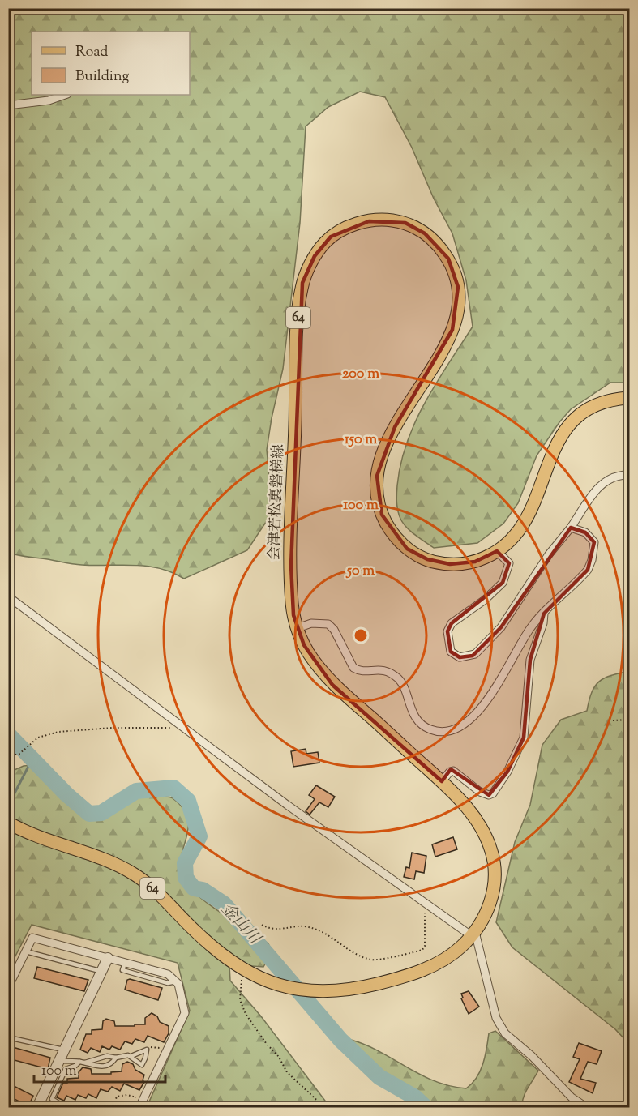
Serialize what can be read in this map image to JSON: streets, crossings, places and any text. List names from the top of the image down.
{
  "streets": {
    "main road": ["64", "会津若松裏磐梯線"]
  },
  "water": ["金山川"],
  "legend": ["Road", "Building"],
  "scale_bar": "100 m",
  "rings": [
    "200 m",
    "150 m",
    "100 m",
    "50 m"
  ]
}
